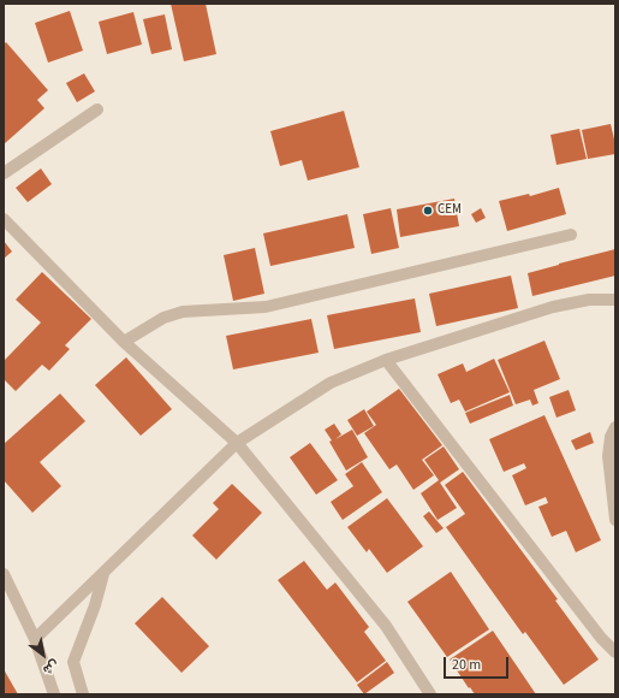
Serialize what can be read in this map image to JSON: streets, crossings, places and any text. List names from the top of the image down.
{
  "places": ["CEM"],
  "scale_bar": "20 m",
  "north": "bottom right"
}
